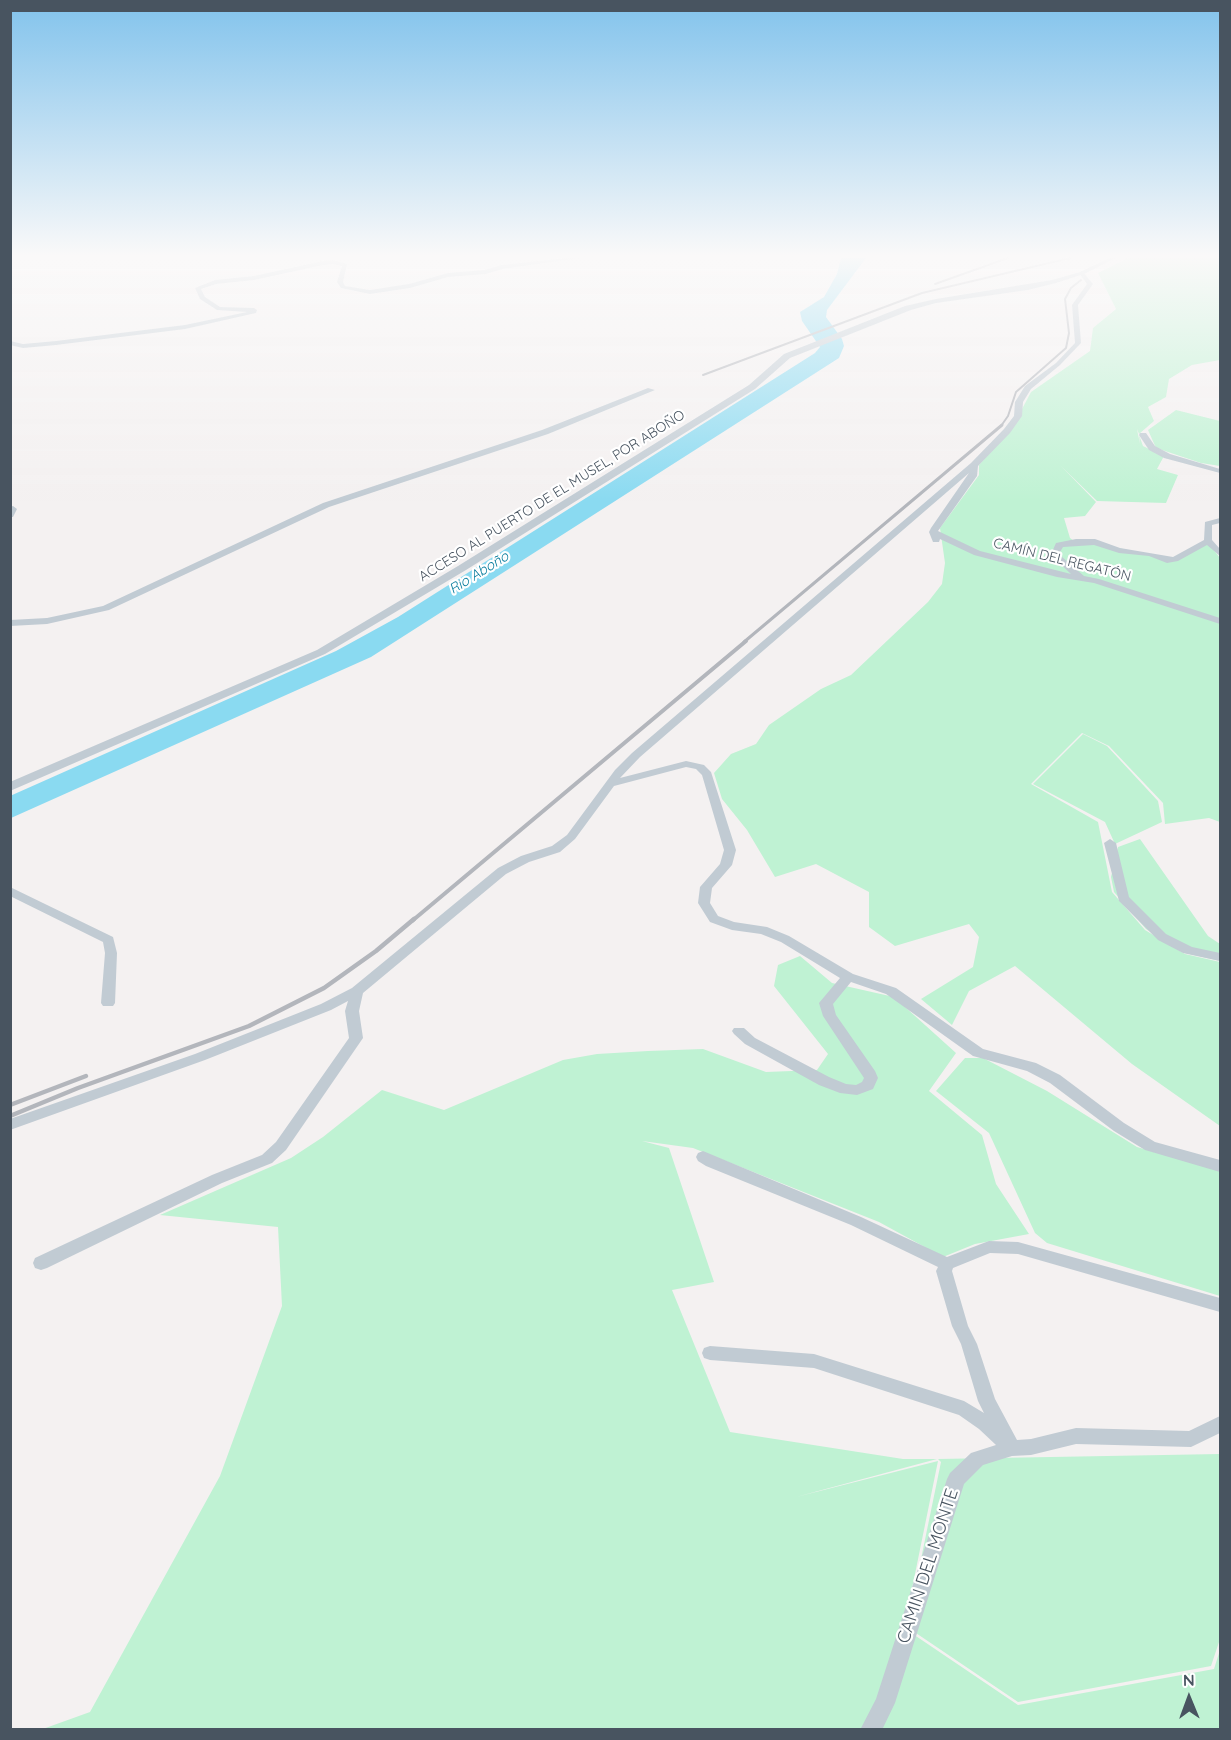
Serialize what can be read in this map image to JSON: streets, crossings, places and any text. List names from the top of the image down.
{
  "streets": {
    "street": ["ACCESO AL PUERTO DE EL MUSEL, POR ABOÑO", "CAMÍN DEL REGATÓN", "CAMIN DEL MONTE"]
  },
  "water": ["Rio Aboño"],
  "north": "top"
}
